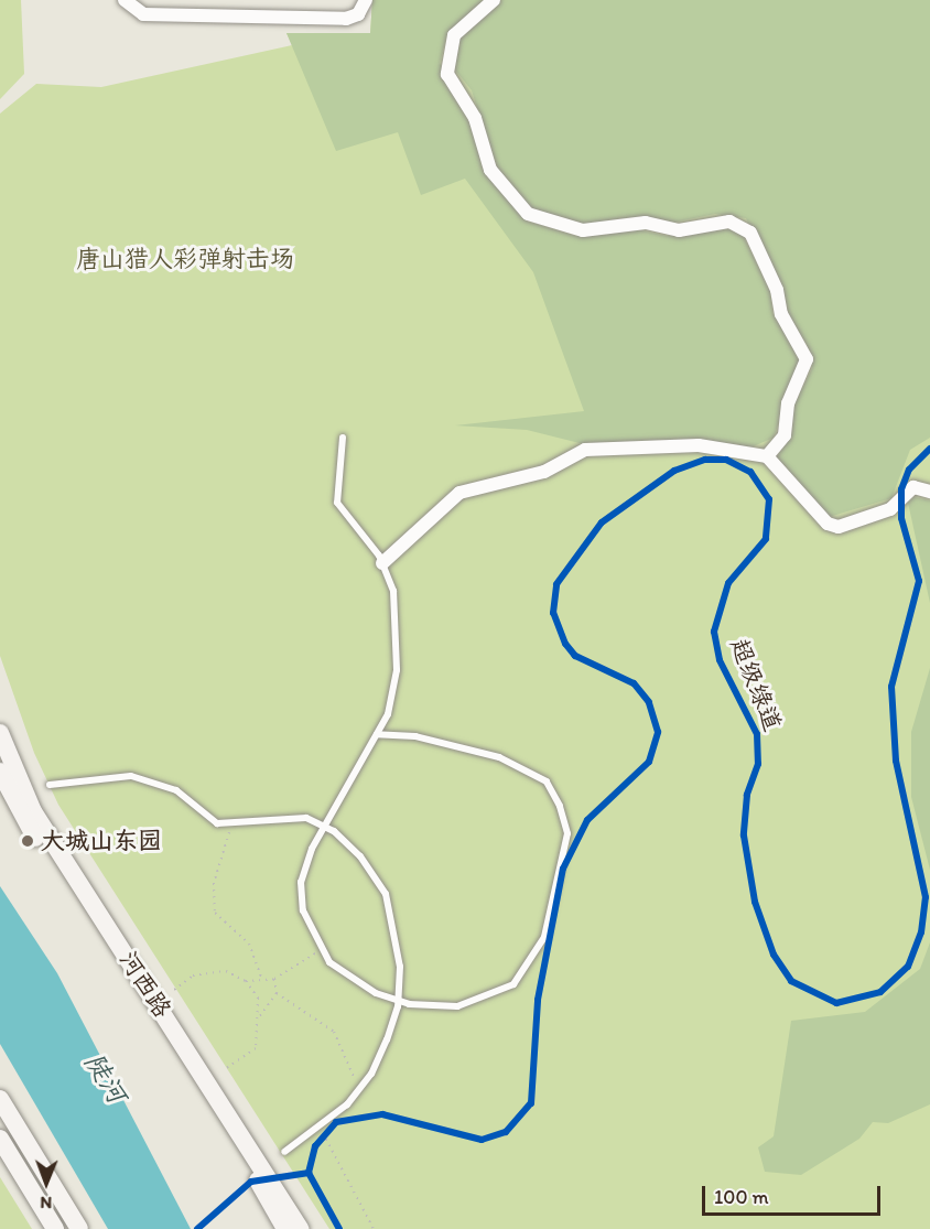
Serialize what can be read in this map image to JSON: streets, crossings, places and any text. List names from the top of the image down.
{
  "streets": {
    "street": ["河西路"],
    "cycle path": ["超级绿道"]
  },
  "water": ["陡河"],
  "parks": ["唐山猎人彩弹射击场"],
  "places": ["大城山东园"],
  "scale_bar": "100 m",
  "north": "bottom"
}
